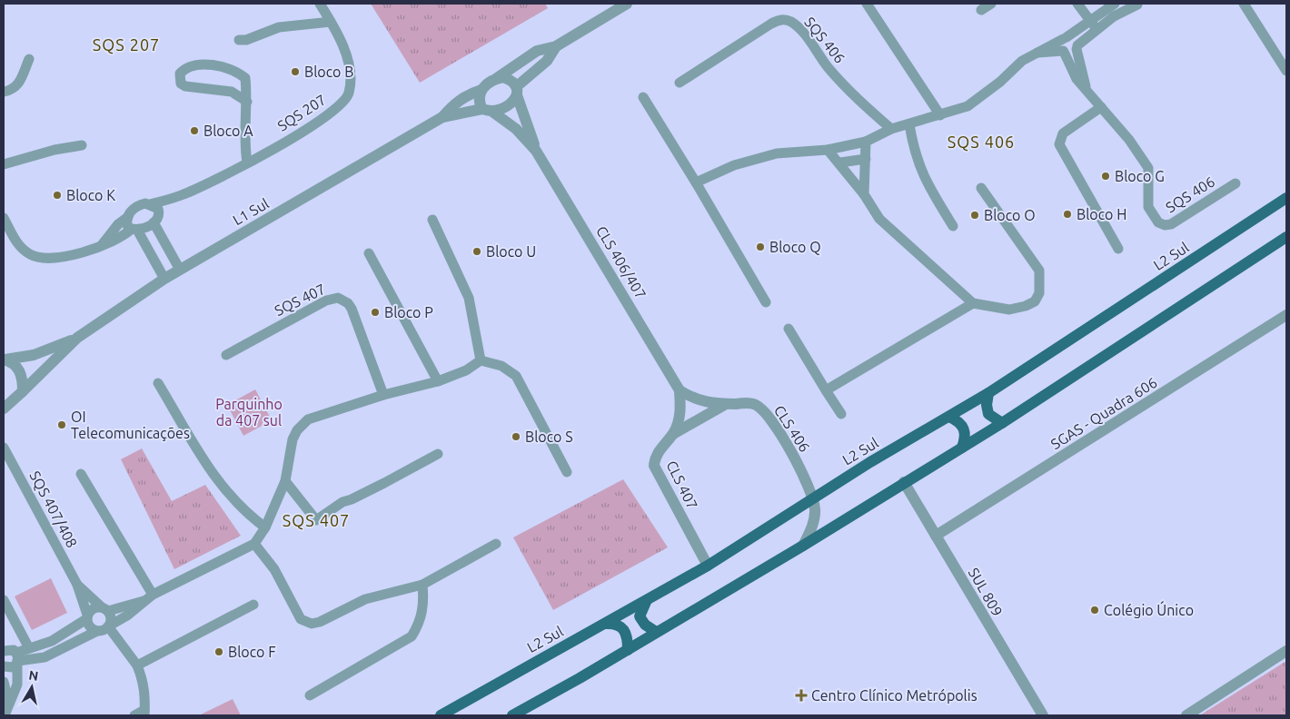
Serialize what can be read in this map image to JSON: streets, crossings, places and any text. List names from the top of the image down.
{
  "streets": {
    "main road": ["L2 Sul"],
    "street": [
      "SQS 406",
      "SQS 207",
      "L1 Sul",
      "CLS 406/407",
      "SQS 407",
      "SGAS - Quadra 606",
      "CLS 406",
      "CLS 407",
      "SQS 407/408",
      "SUL 809"
    ]
  },
  "crossings": [
    ["L1 Sul", "CLS 406/407"],
    ["L2 Sul", "CLS 406"],
    ["L2 Sul", "CLS 407"],
    ["CLS 406/407", "CLS 406"],
    ["CLS 406/407", "CLS 407"],
    ["SGAS - Quadra 606", "SUL 809"],
    ["CLS 406", "CLS 407"]
  ],
  "districts": ["SQS 207", "SQS 406", "SQS 407"],
  "parks": ["Parquinho da 407 sul"],
  "places": {
    "other": [
      "Bloco B",
      "Bloco A",
      "Bloco G",
      "Bloco K",
      "Bloco H",
      "Bloco O",
      "Bloco Q",
      "Bloco U",
      "Bloco P",
      "OI Telecomunicações",
      "Bloco S",
      "Colégio Único",
      "Bloco F"
    ],
    "health": ["Centro Clínico Metrópolis"]
  },
  "north": "top"
}
